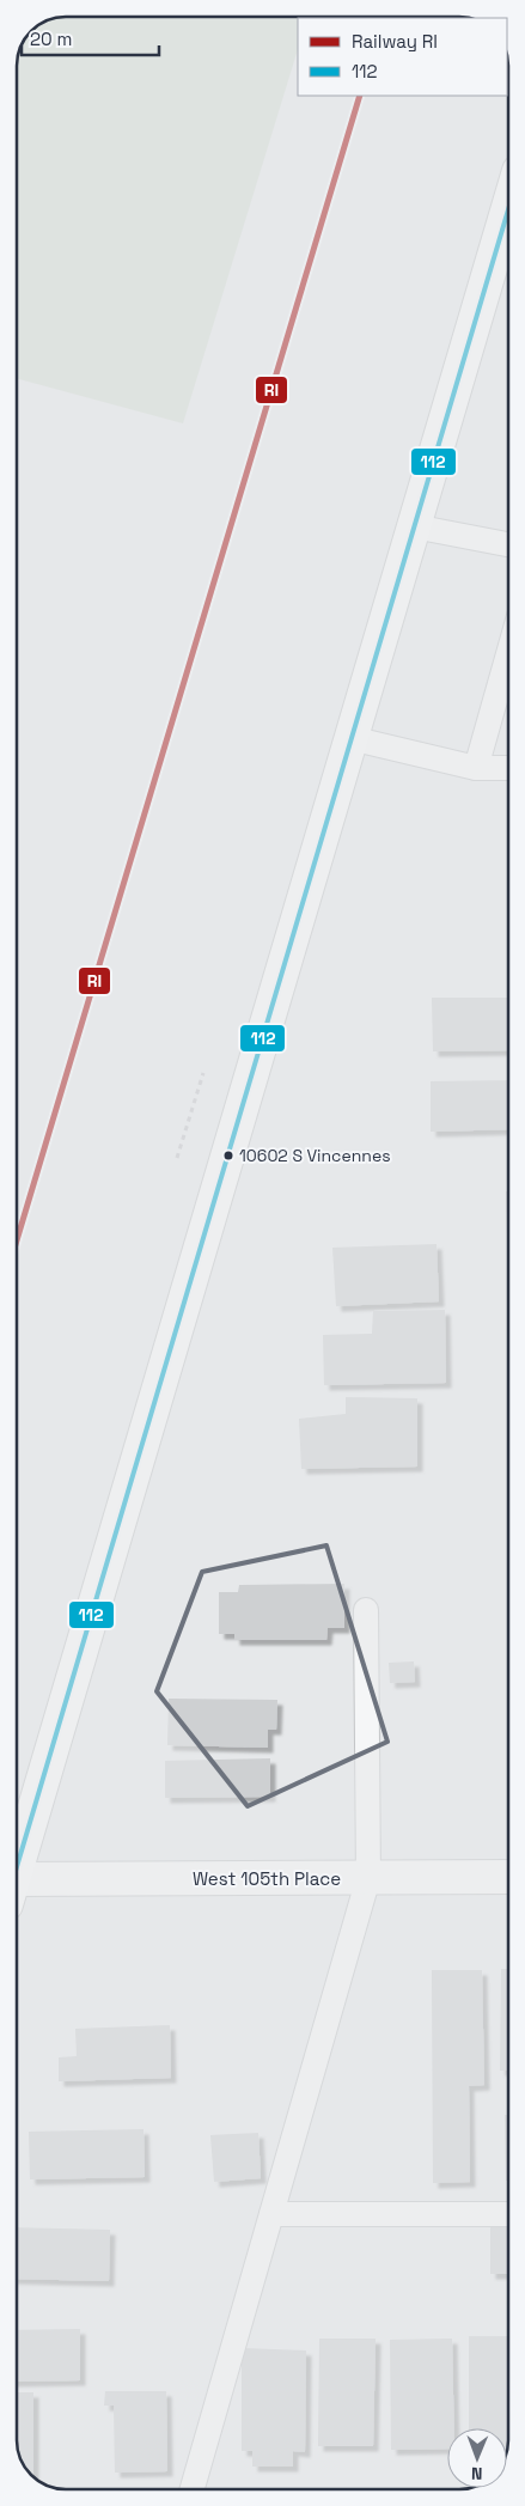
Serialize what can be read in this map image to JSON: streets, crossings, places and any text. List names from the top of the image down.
{
  "streets": {
    "street": ["West 105th Place"]
  },
  "places": ["10602 S Vincennes"],
  "lines": ["rail line RI", "transit line 112"],
  "legend": ["Railway RI", "112"],
  "scale_bar": "20 m",
  "north": "bottom"
}
